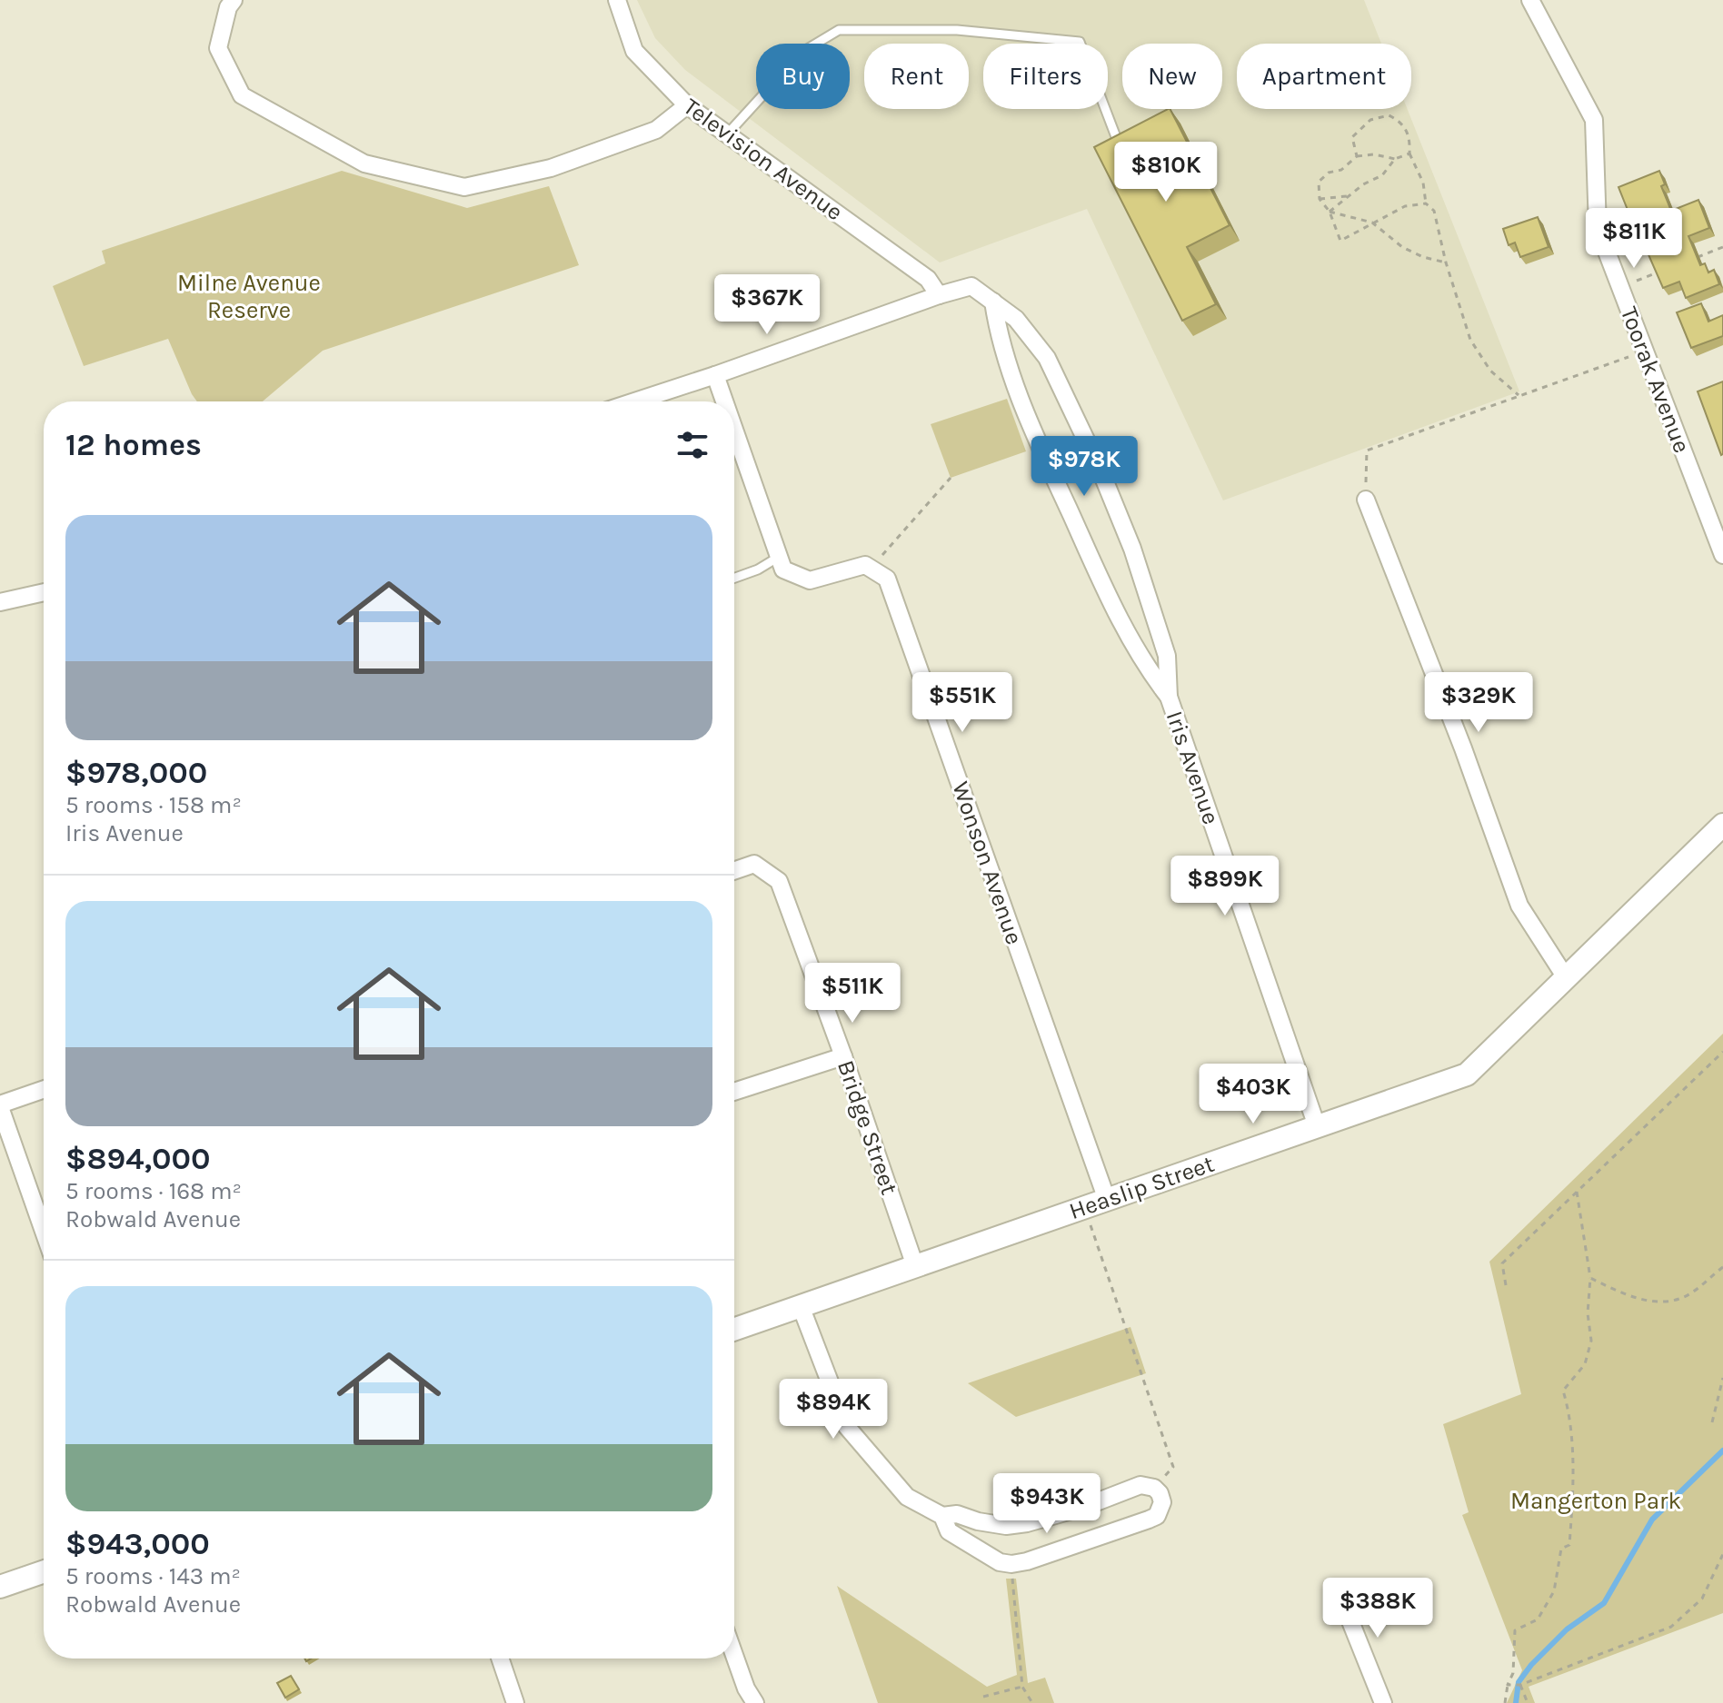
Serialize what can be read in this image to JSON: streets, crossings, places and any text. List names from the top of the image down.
{
  "streets": {
    "street": [
      "Television Avenue",
      "Toorak Avenue",
      "Iris Avenue",
      "Wonson Avenue",
      "Bridge Street",
      "Heaslip Street"
    ]
  },
  "crossings": [
    ["Television Avenue", "Iris Avenue"],
    ["Iris Avenue", "Heaslip Street"],
    ["Wonson Avenue", "Heaslip Street"],
    ["Bridge Street", "Heaslip Street"]
  ],
  "parks": ["Milne Avenue Reserve", "Mangerton Park"],
  "page": {
    "chip": [
      "Buy",
      "Rent",
      "Filters",
      "New",
      "Apartment"
    ],
    "price": [
      "$810K",
      "$811K",
      "$367K",
      "$978K",
      "$551K",
      "$329K",
      "$899K",
      "$511K",
      "$403K",
      "$894K",
      "$943K",
      "$388K"
    ],
    "heading": "12 homes",
    "list": [
      {
        "name": "$978,000",
        "note": "5 rooms · 158 m² · Iris Avenue"
      },
      {
        "name": "$894,000",
        "note": "5 rooms · 168 m² · Robwald Avenue"
      },
      {
        "name": "$943,000",
        "note": "5 rooms · 143 m² · Robwald Avenue"
      }
    ]
  }
}
